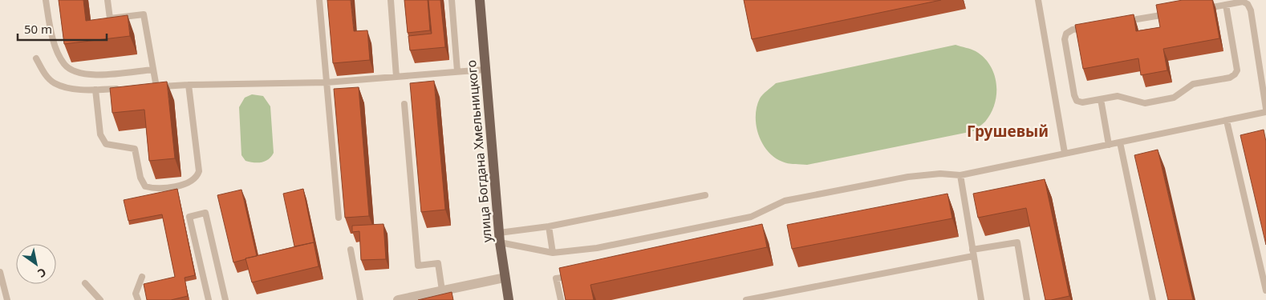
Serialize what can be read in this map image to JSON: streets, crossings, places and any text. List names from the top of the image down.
{
  "streets": {
    "main road": ["улица Богдана Хмельницкого"]
  },
  "districts": ["Грушевый"],
  "scale_bar": "50 m",
  "north": "bottom right"
}
